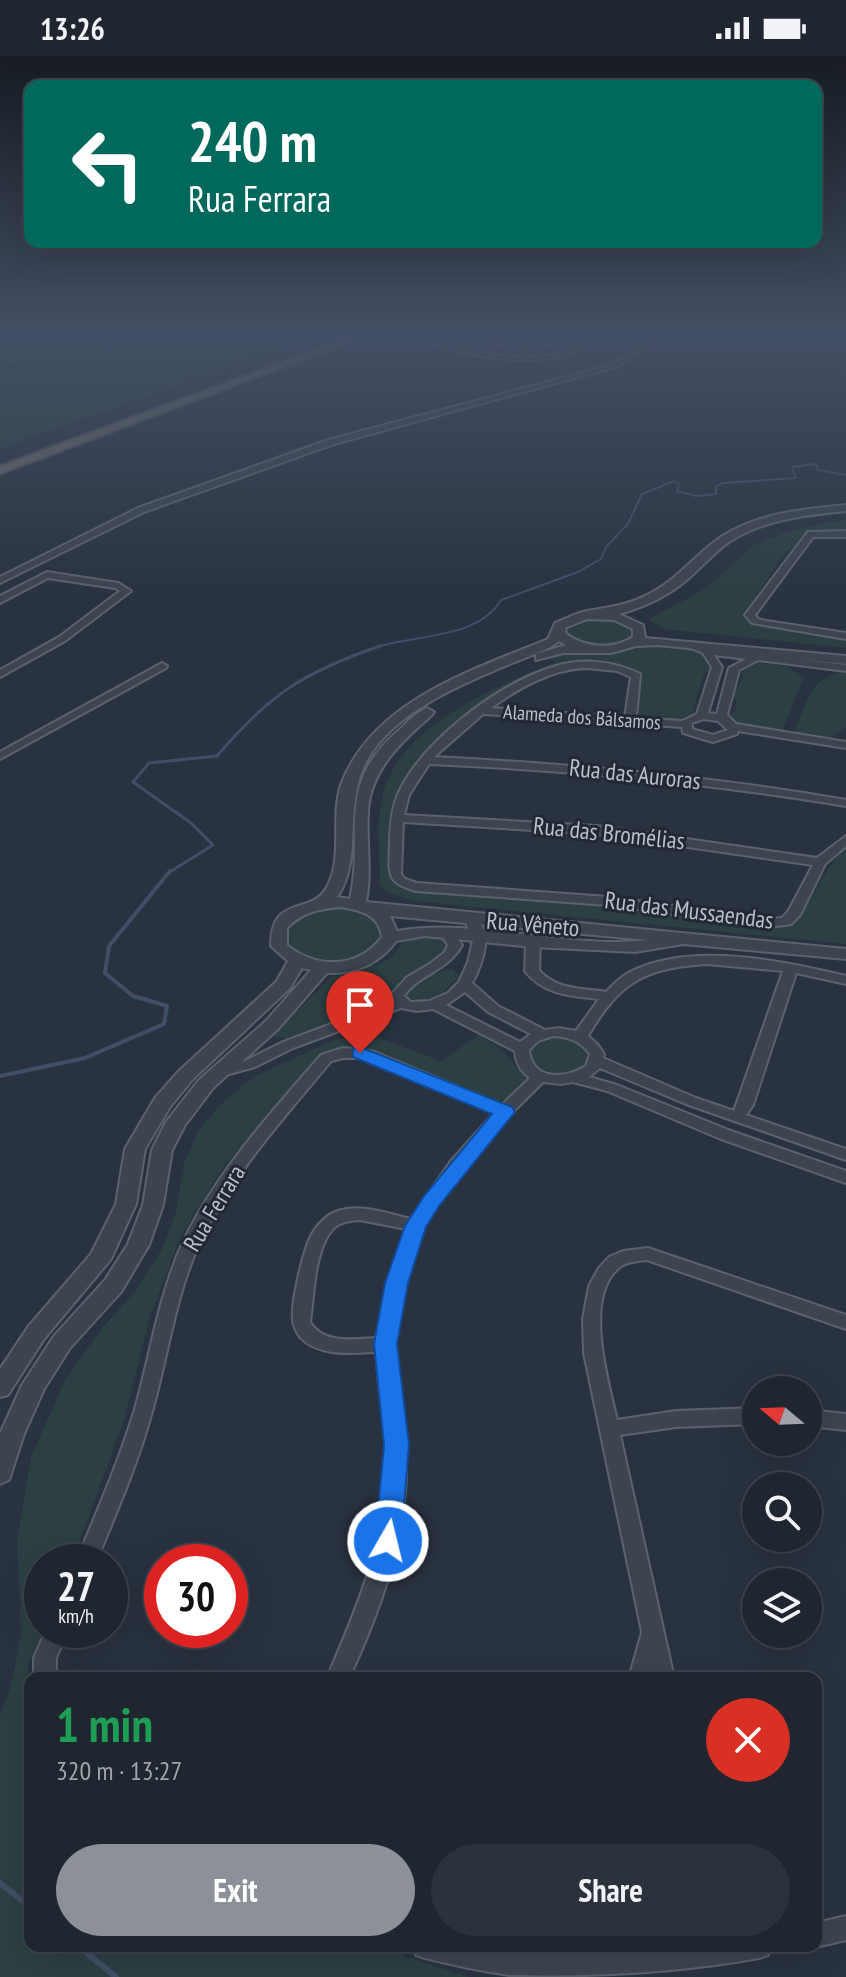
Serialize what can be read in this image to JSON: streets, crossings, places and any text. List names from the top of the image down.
{
  "streets": {
    "street": [
      "Alameda dos Bálsamos",
      "Rua das Auroras",
      "Rua das Bromélias",
      "Rua das Mussaendas",
      "Rua Vêneto",
      "Rua Ferrara"
    ]
  },
  "crossings": [
    ["Rua das Bromélias", "Rua das Mussaendas"]
  ],
  "north": "left",
  "page": {
    "status": "13:26",
    "turn": ["240 m", "Rua Ferrara"],
    "speed": "27 km/h",
    "limit": "30",
    "heading": ["1 min", "320 m · 13:27"],
    "buttons": ["Exit", "Share"]
  }
}
